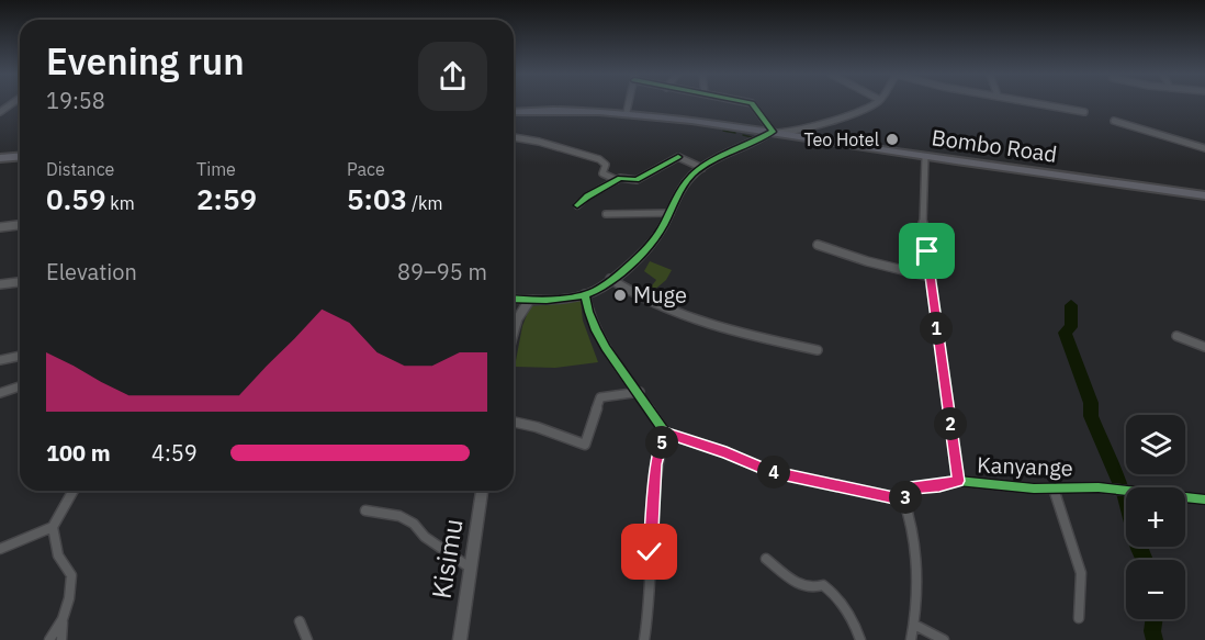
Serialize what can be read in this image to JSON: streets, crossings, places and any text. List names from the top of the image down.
{
  "streets": {
    "main road": ["Bombo Road"],
    "street": ["Kanyange", "Kisimu"]
  },
  "places": ["Teo Hotel", "Muge"],
  "page": {
    "heading": ["Evening run", "19:58"],
    "stats": [
      ["Distance", "0.59 km"],
      ["Time", "2:59"],
      ["Pace", "5:03 /km"]
    ],
    "chart": ["Elevation", "89–95 m"],
    "pins": [
      "1",
      "2",
      "5",
      "4",
      "3"
    ],
    "map_buttons": ["+", "−"],
    "list": [
      {
        "name": "100 m",
        "note": "4:59"
      }
    ]
  }
}
